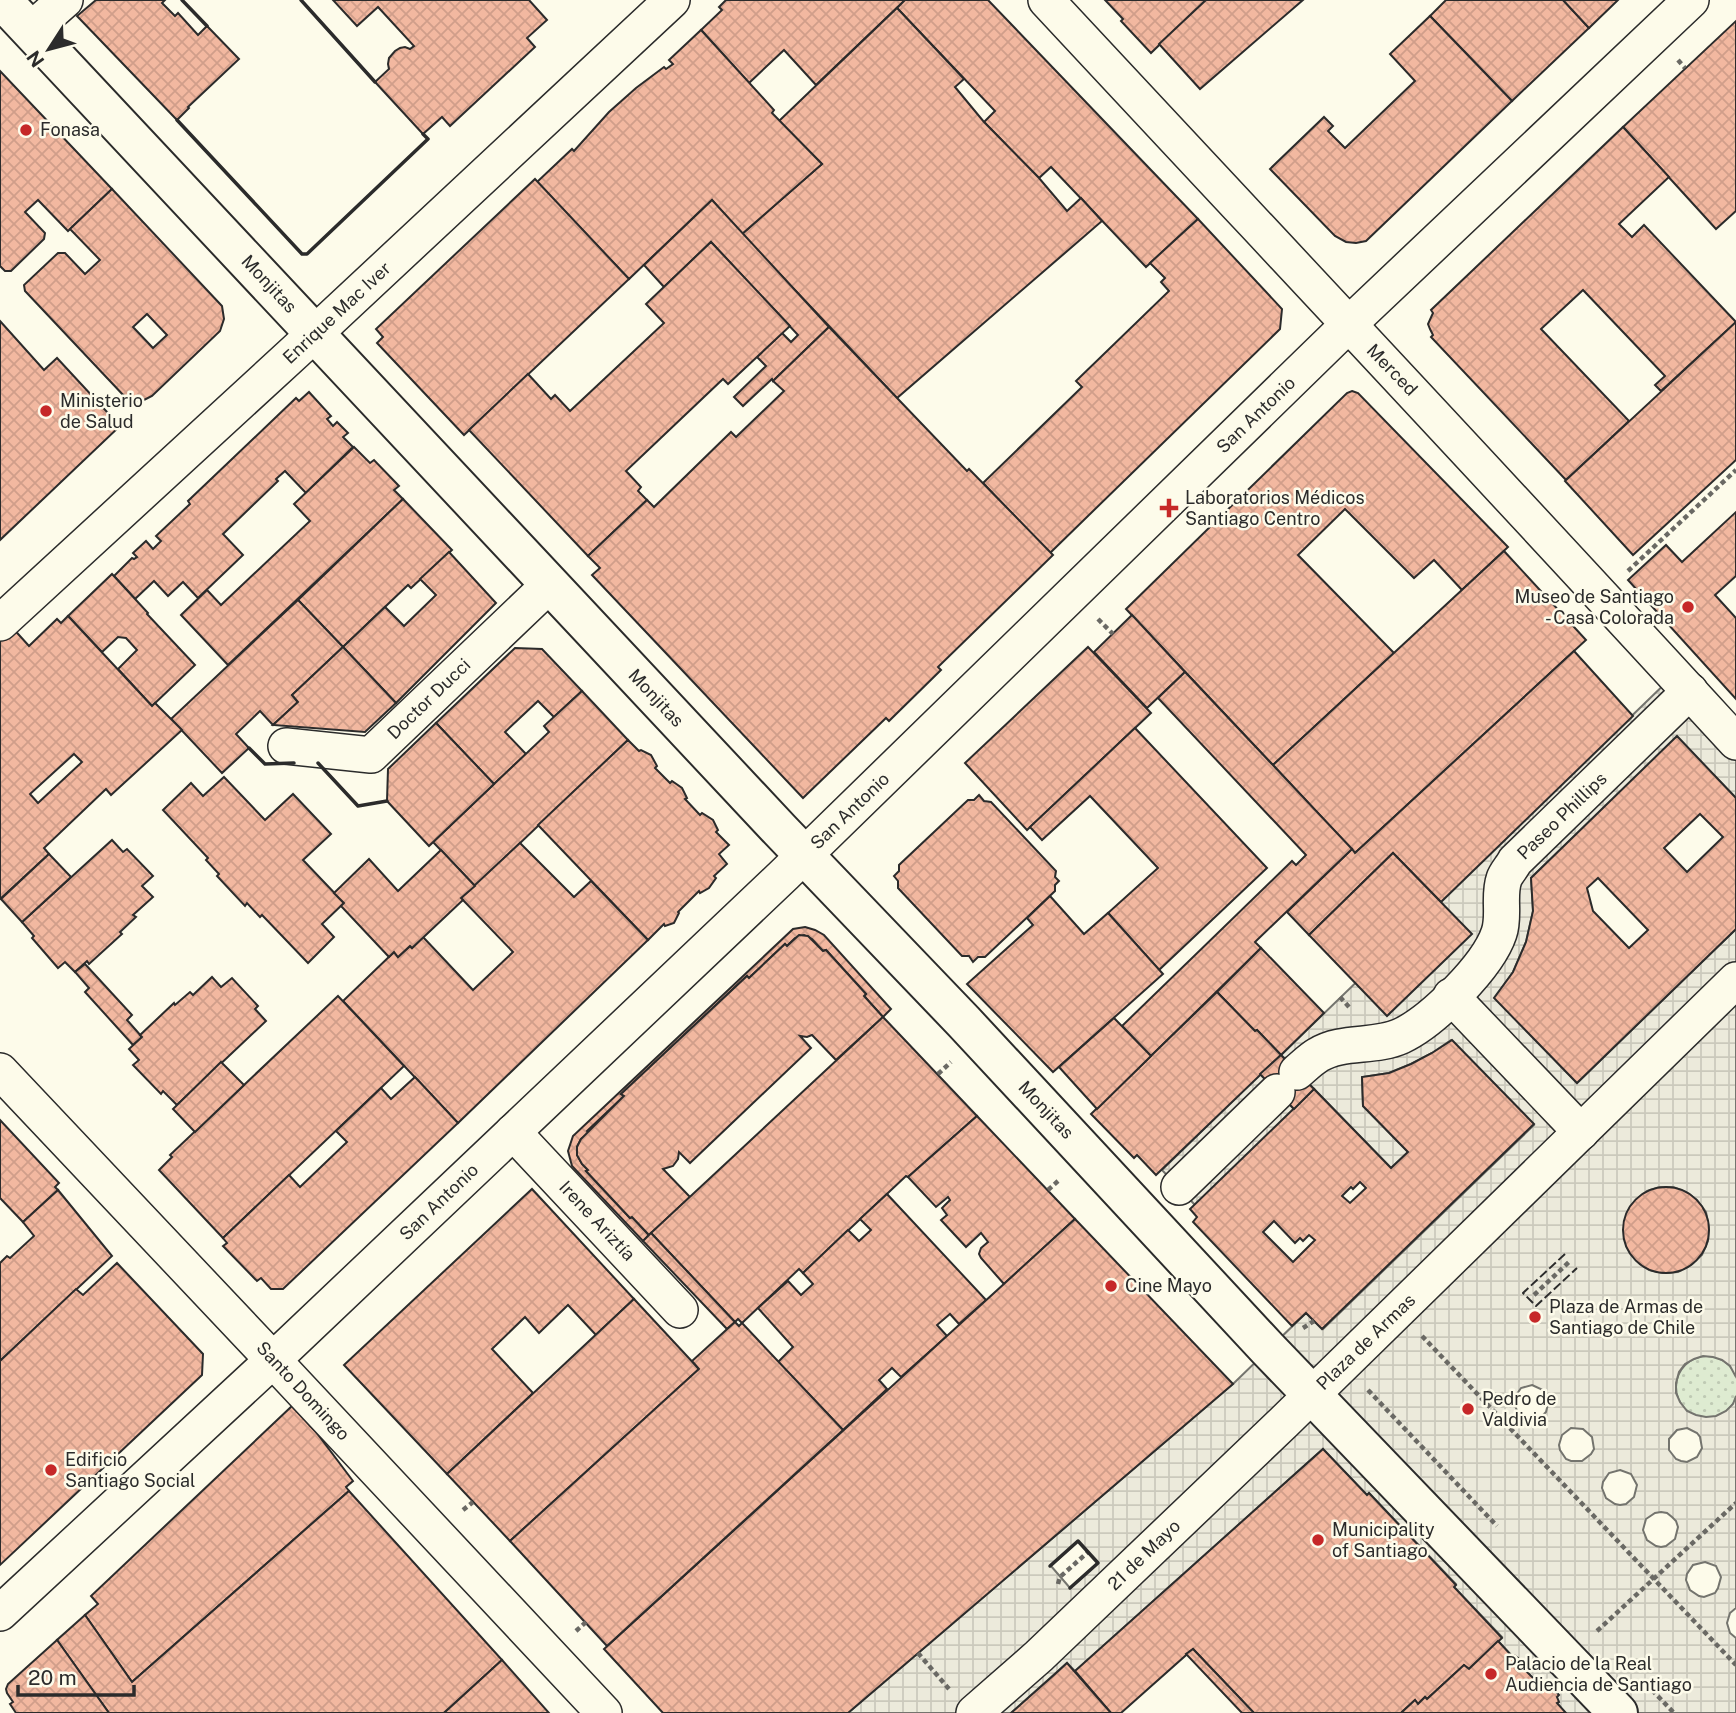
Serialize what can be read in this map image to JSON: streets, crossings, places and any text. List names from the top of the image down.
{
  "streets": {
    "main road": ["Monjitas", "Plaza de Armas"],
    "street": [
      "Enrique Mac Iver",
      "Merced",
      "San Antonio",
      "Doctor Ducci",
      "Paseo Phillips",
      "Irene Ariztía",
      "Santo Domingo",
      "21 de Mayo"
    ]
  },
  "crossings": [
    ["Monjitas", "Enrique Mac Iver"],
    ["Monjitas", "San Antonio"],
    ["Monjitas", "Doctor Ducci"],
    ["Monjitas", "Paseo Phillips"],
    ["Monjitas", "Plaza de Armas"],
    ["Monjitas", "21 de Mayo"],
    ["Merced", "San Antonio"],
    ["Merced", "Paseo Phillips"],
    ["San Antonio", "Irene Ariztía"],
    ["San Antonio", "Santo Domingo"],
    ["Plaza de Armas", "21 de Mayo"]
  ],
  "places": {
    "other": [
      "Fonasa",
      "Ministerio de Salud",
      "Museo de Santiago - Casa Colorada",
      "Cine Mayo",
      "Plaza de Armas de Santiago de Chile",
      "Pedro de Valdivia",
      "Edificio Santiago Social",
      "Municipality of Santiago",
      "Palacio de la Real Audiencia de Santiago"
    ],
    "health": ["Laboratorios Médicos Santiago Centro"]
  },
  "scale_bar": "20 m",
  "north": "bottom left"
}
